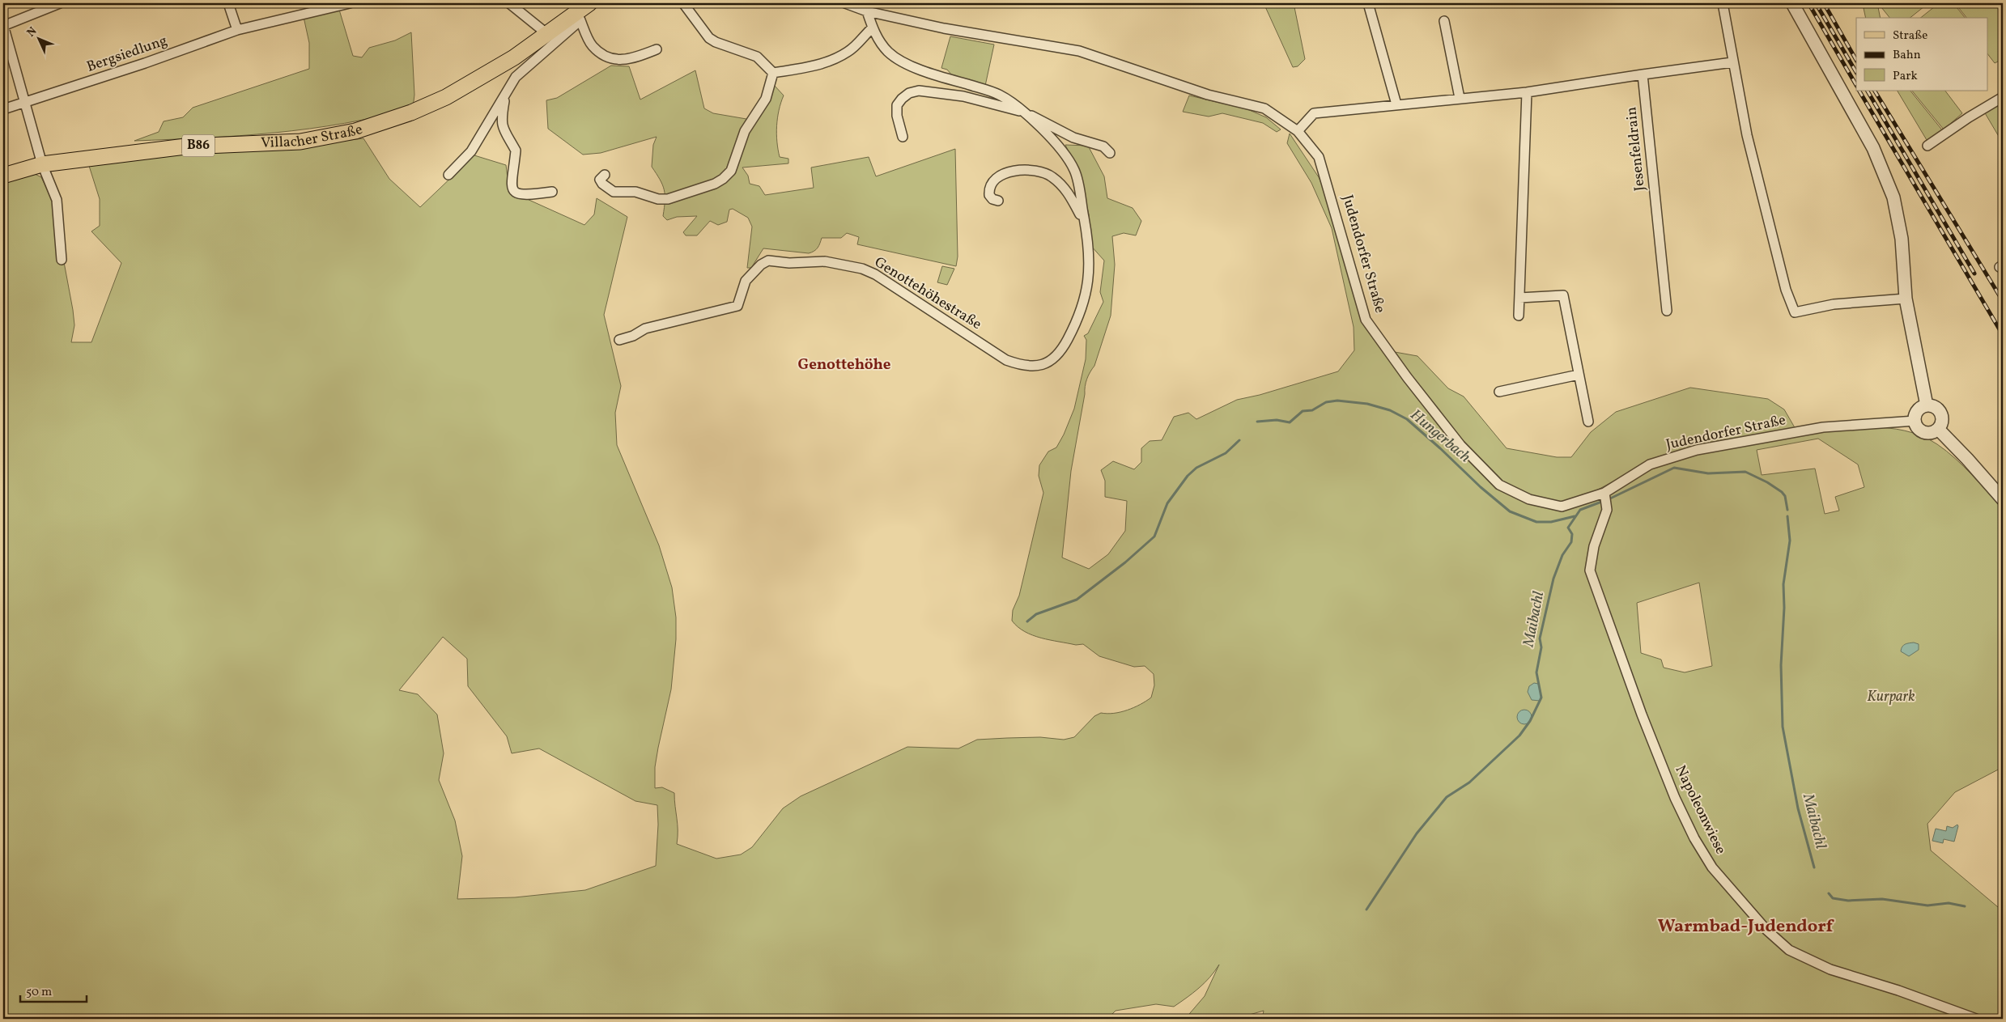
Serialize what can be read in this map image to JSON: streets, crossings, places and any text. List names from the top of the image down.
{
  "streets": {
    "main road": ["Villacher Straße", "B86"],
    "street": [
      "Bergsiedlung",
      "Jesenfeldrain",
      "Judendorfer Straße",
      "Genottehöhestraße",
      "Napoleonwiese"
    ]
  },
  "crossings": [
    ["Judendorfer Straße", "Genottehöhestraße"],
    ["Judendorfer Straße", "Napoleonwiese"]
  ],
  "districts": ["Genottehöhe", "Warmbad-Judendorf"],
  "water": ["Hungerbach", "Maibachl"],
  "parks": ["Kurpark"],
  "legend": ["Straße", "Bahn", "Park"],
  "scale_bar": "50 m",
  "north": "top left"
}
